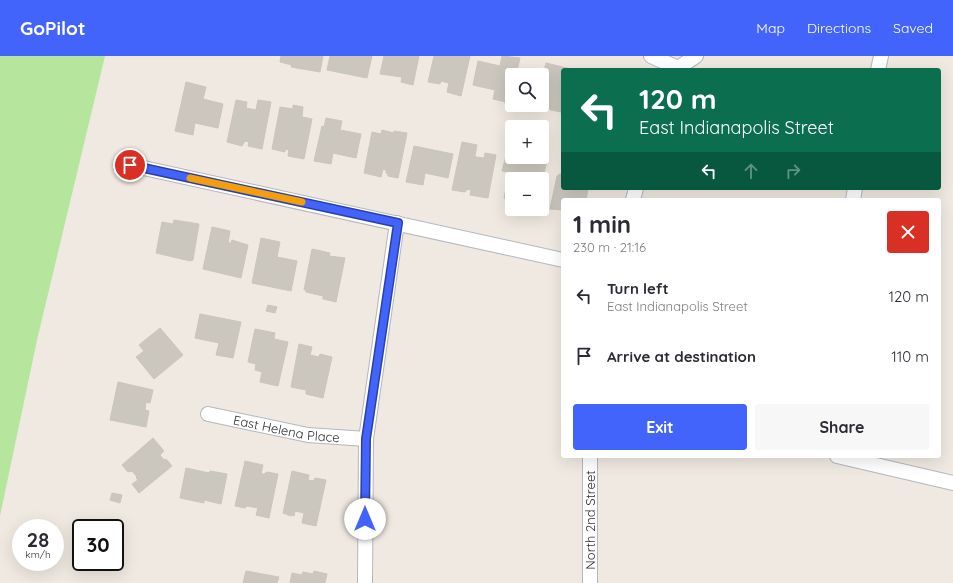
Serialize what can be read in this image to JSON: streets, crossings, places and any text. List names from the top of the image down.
{
  "streets": {
    "street": ["East Helena Place", "North 2nd Street"]
  },
  "page": {
    "header": "GoPilot",
    "nav": ["Map", "Directions", "Saved"],
    "map_buttons": ["+", "−"],
    "turn": ["120 m", "East Indianapolis Street"],
    "heading": ["1 min", "230 m · 21:16"],
    "list": [
      {
        "name": "Turn left",
        "note": "East Indianapolis Street",
        "value": "120 m"
      },
      {
        "name": "Arrive at destination",
        "value": "110 m"
      }
    ],
    "buttons": ["Exit", "Share"],
    "speed": "28 km/h",
    "limit": "30"
  }
}
